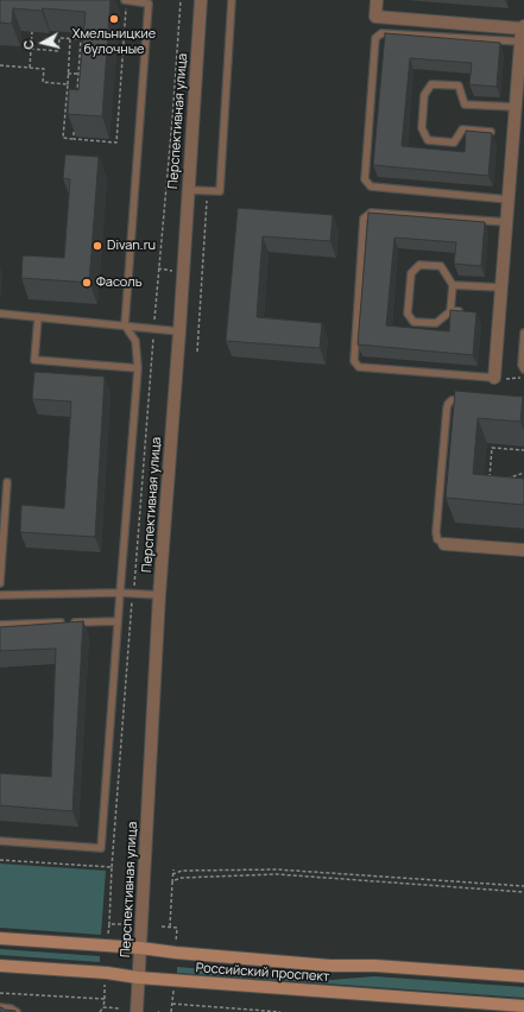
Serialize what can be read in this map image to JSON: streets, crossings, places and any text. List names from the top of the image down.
{
  "streets": {
    "main road": ["Российский проспект"],
    "street": ["Перспективная улица"]
  },
  "crossings": [
    ["Перспективная улица", "Российский проспект"]
  ],
  "places": ["Хмельницкие булочные", "Divan.ru", "Фасоль"],
  "north": "left"
}
